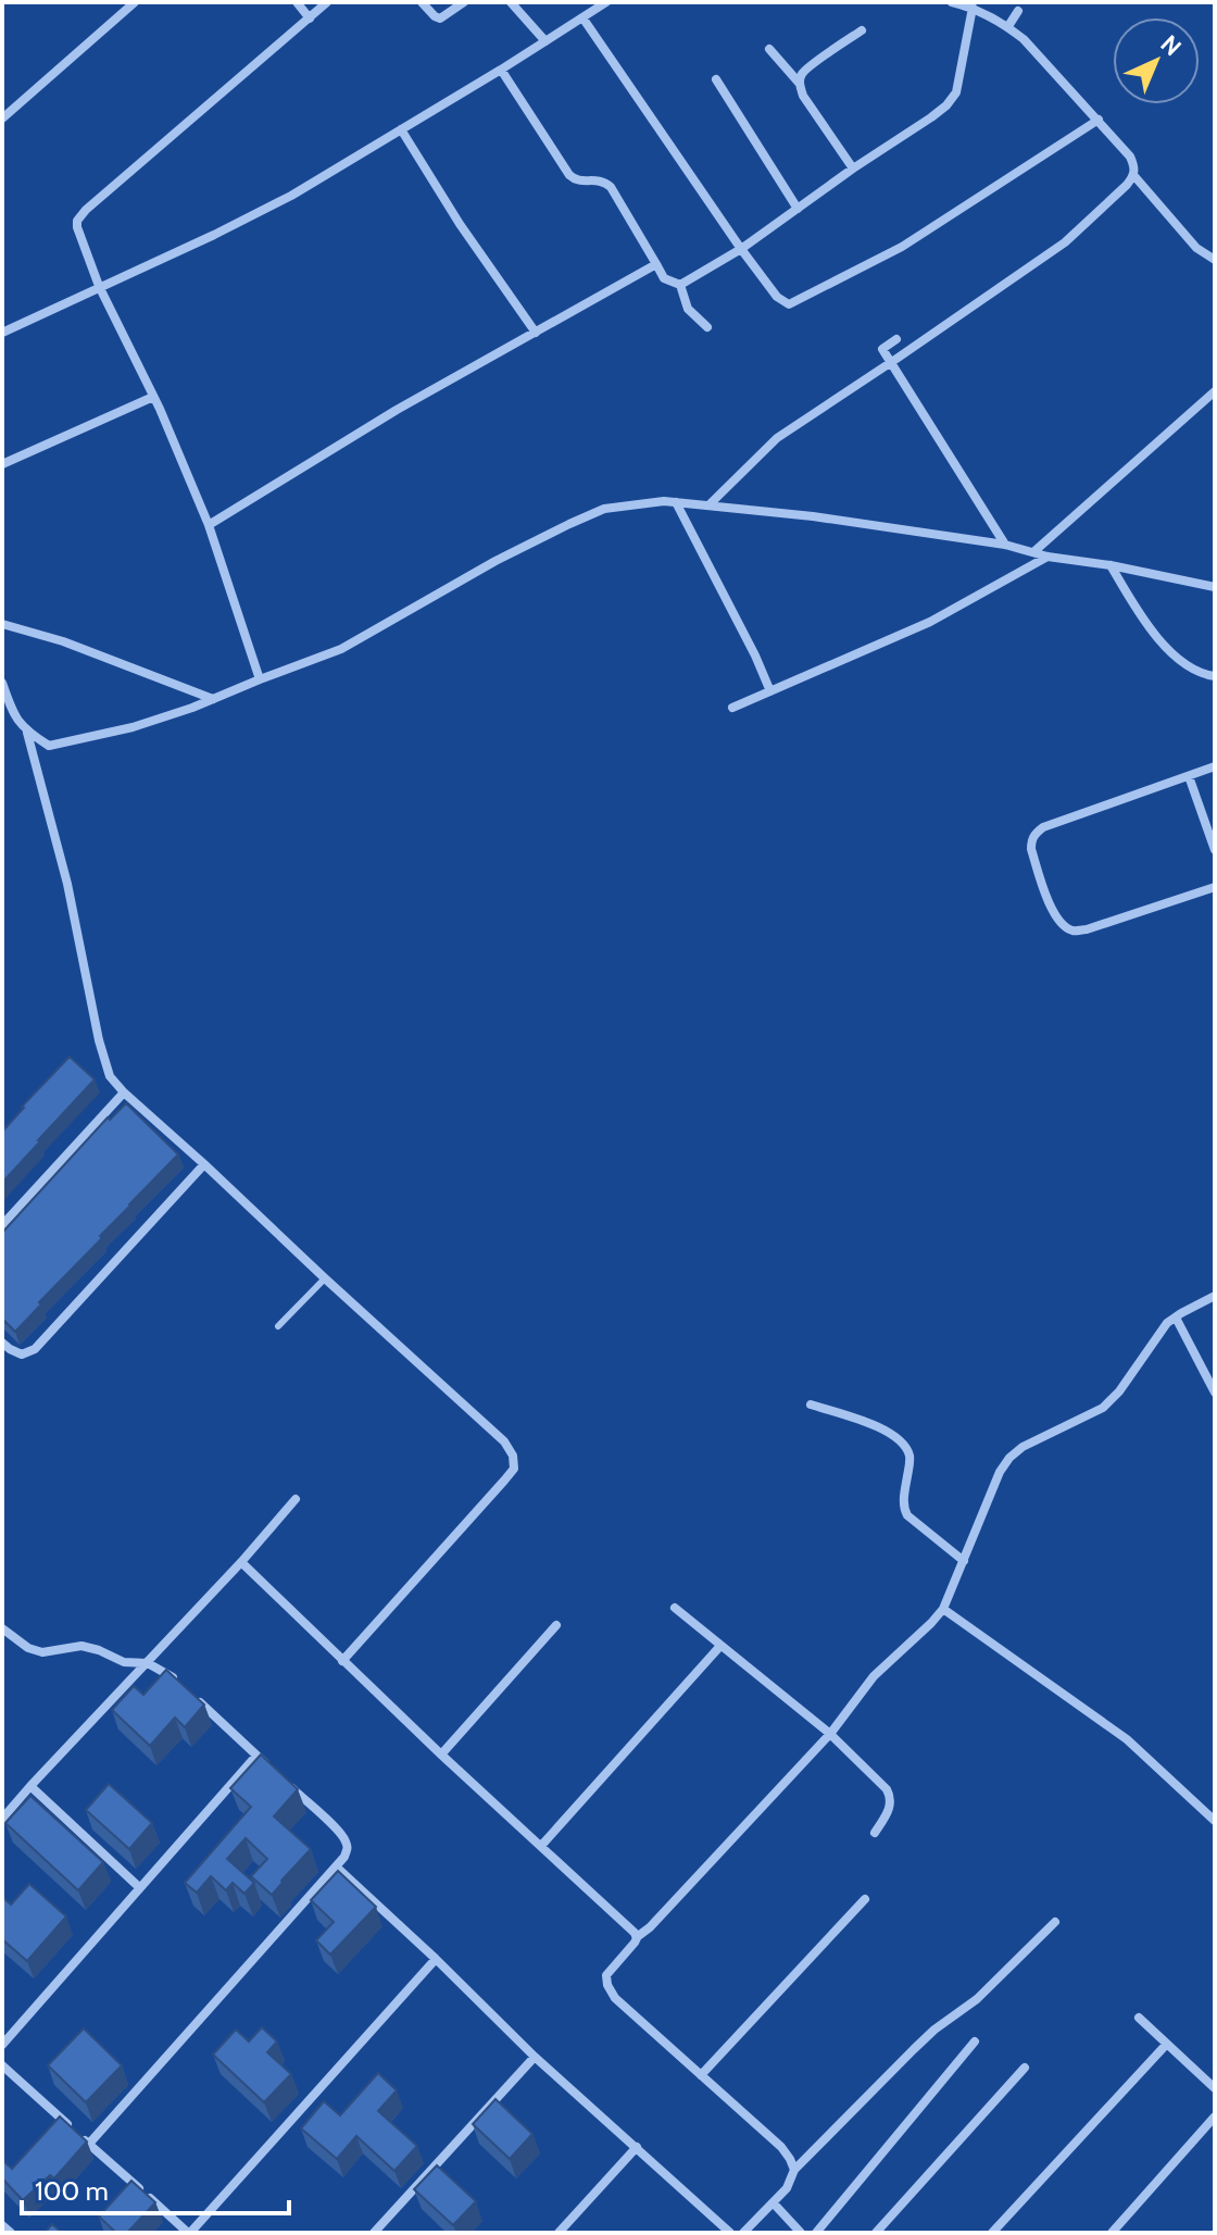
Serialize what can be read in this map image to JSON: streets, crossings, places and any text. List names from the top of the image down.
{
  "scale_bar": "100 m",
  "north": "top right"
}
